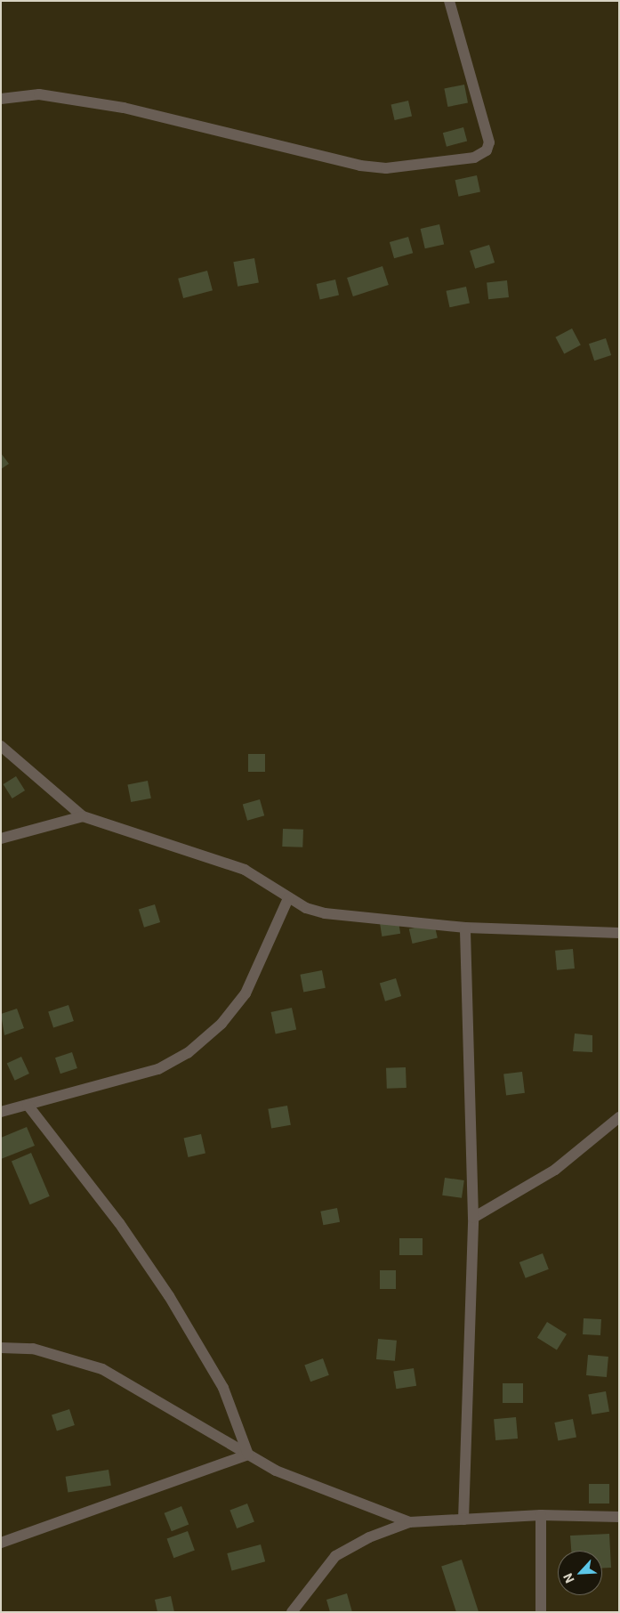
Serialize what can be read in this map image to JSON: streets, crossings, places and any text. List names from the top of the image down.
{
  "north": "bottom left"
}
